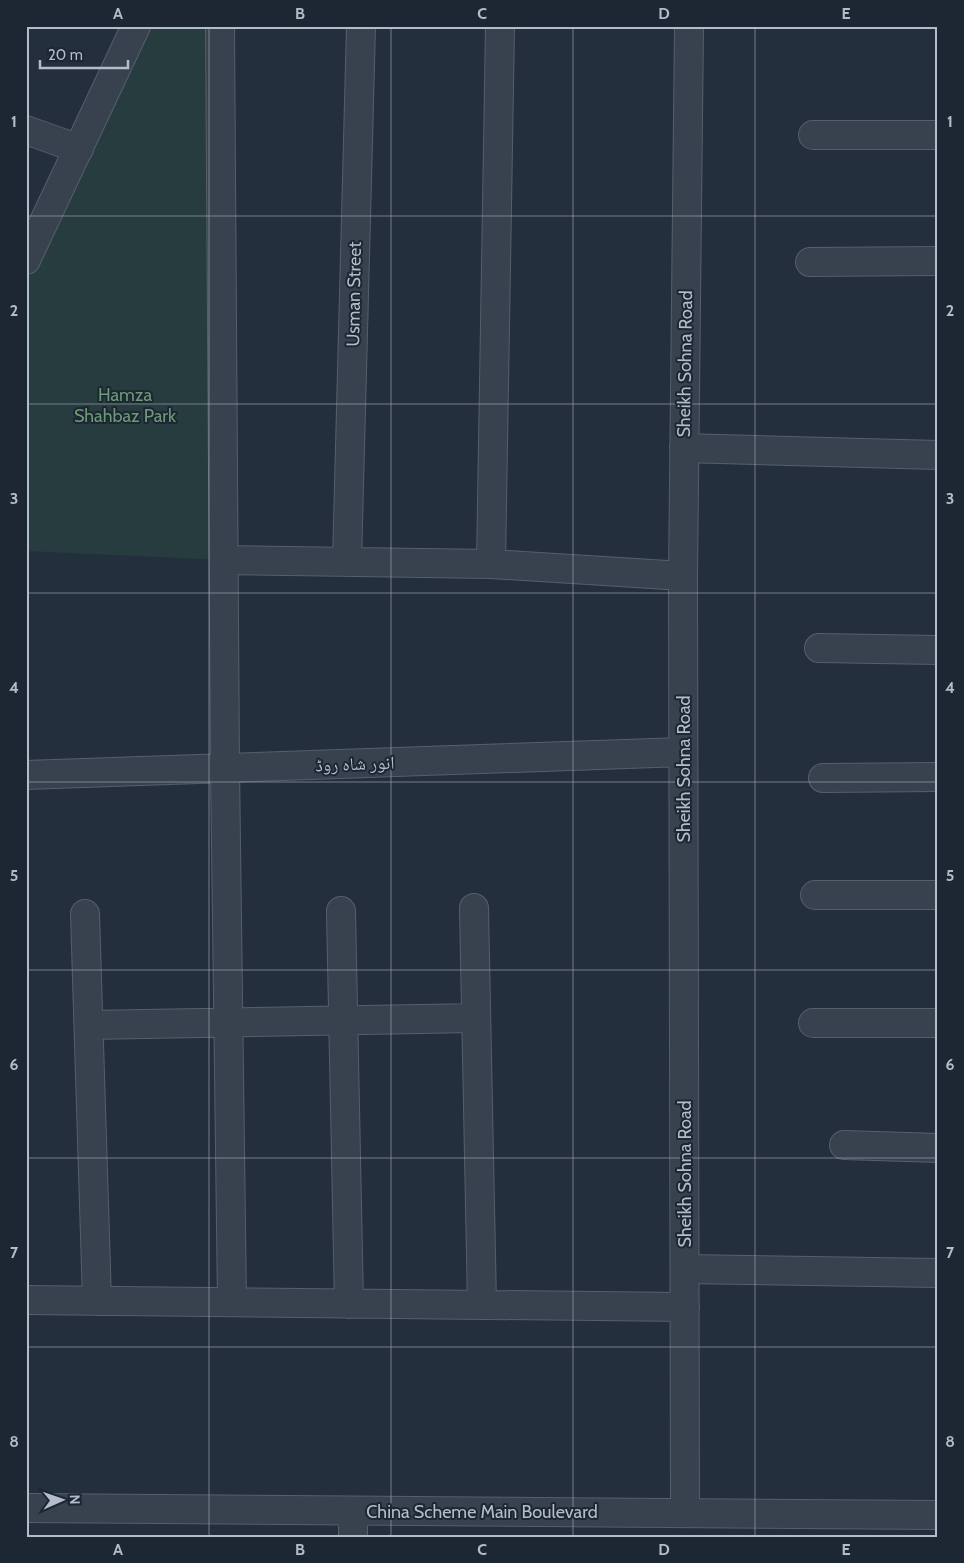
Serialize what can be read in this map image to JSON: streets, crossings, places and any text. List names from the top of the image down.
{
  "streets": {
    "street": [
      "Usman Street",
      "Sheikh Sohna Road",
      "انور شاہ روڈ",
      "China Scheme Main Boulevard"
    ]
  },
  "crossings": [
    ["Sheikh Sohna Road", "انور شاہ روڈ"],
    ["Sheikh Sohna Road", "China Scheme Main Boulevard"]
  ],
  "parks": ["Hamza Shahbaz Park"],
  "scale_bar": "20 m",
  "north": "right",
  "grid": {
    "columns": [
      "A",
      "B",
      "C",
      "D",
      "E"
    ],
    "rows": [
      "1",
      "2",
      "3",
      "4",
      "5",
      "6",
      "7",
      "8"
    ]
  }
}
